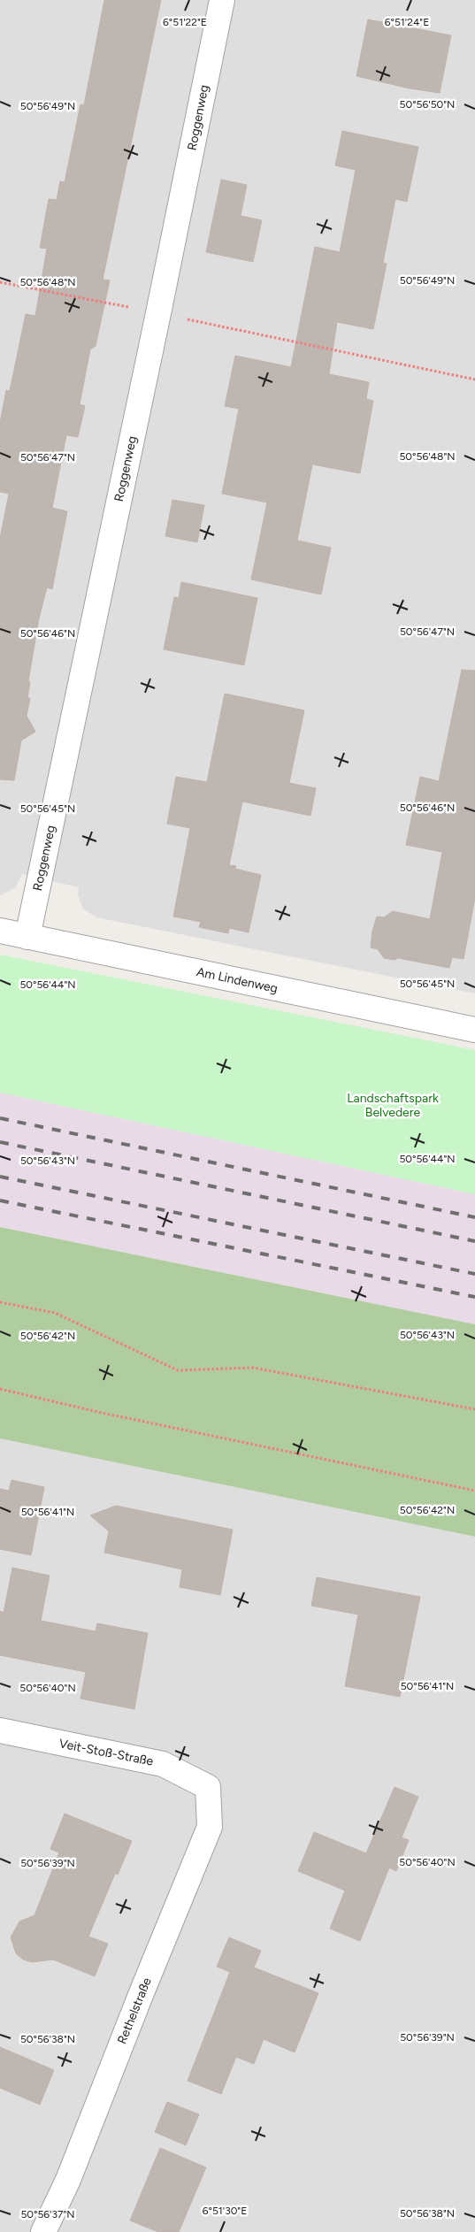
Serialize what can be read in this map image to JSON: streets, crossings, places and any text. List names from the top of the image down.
{
  "streets": {
    "street": [
      "Roggenweg",
      "Am Lindenweg",
      "Veit-Stoß-Straße",
      "Rethelstraße"
    ]
  },
  "crossings": [
    ["Roggenweg", "Am Lindenweg"],
    ["Veit-Stoß-Straße", "Rethelstraße"]
  ],
  "parks": ["Landschaftspark Belvedere"],
  "coordinates": [
    "6°51'22\"E",
    "6°51'24\"E",
    "50°56'50\"N",
    "50°56'49\"N",
    "50°56'48\"N",
    "50°56'47\"N",
    "50°56'46\"N",
    "50°56'45\"N",
    "50°56'44\"N",
    "50°56'43\"N",
    "50°56'42\"N",
    "50°56'41\"N",
    "50°56'40\"N",
    "50°56'39\"N",
    "50°56'38\"N",
    "6°51'30\"E",
    "50°56'37\"N"
  ]
}
